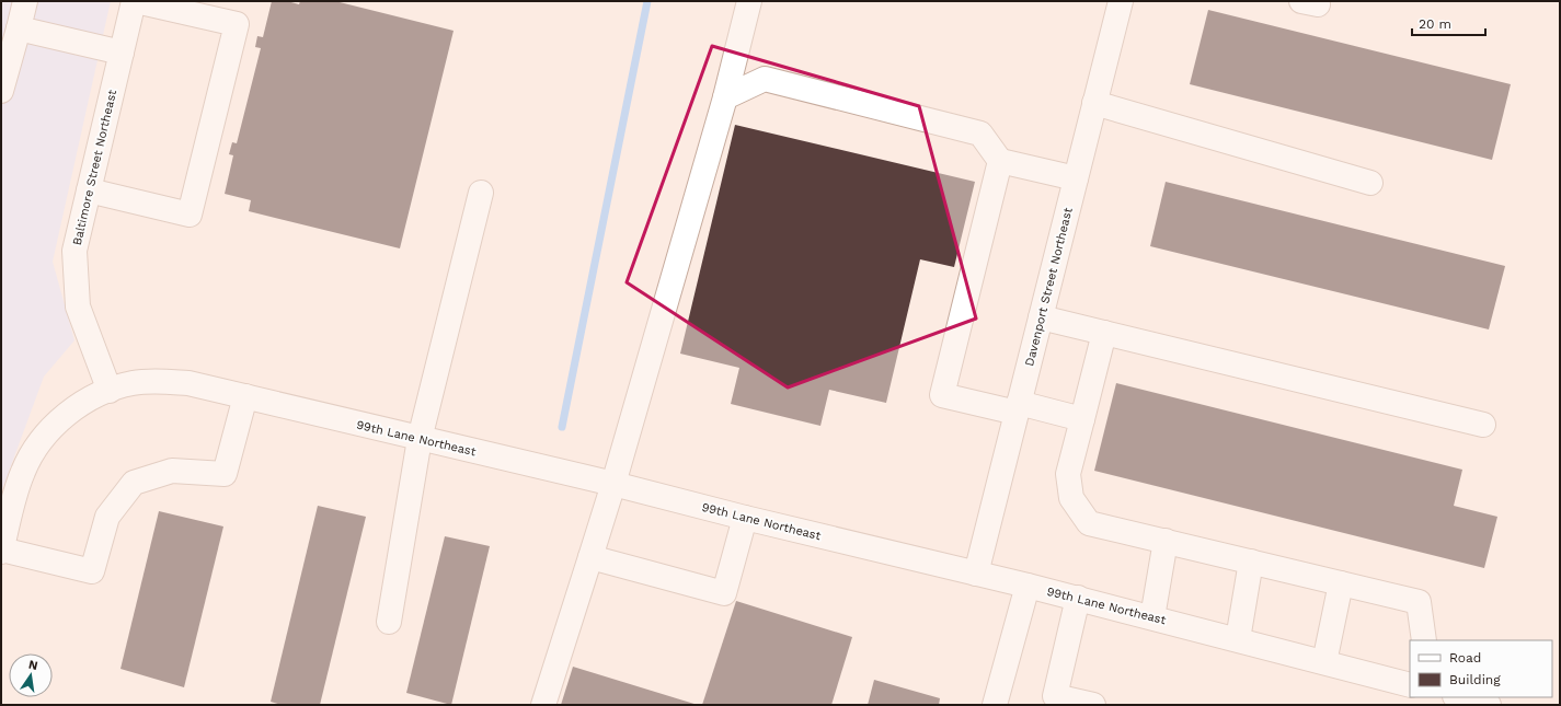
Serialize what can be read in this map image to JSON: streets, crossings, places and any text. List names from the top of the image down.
{
  "streets": {
    "street": ["Baltimore Street Northeast", "Davenport Street Northeast", "99th Lane Northeast"]
  },
  "crossings": [
    ["Baltimore Street Northeast", "99th Lane Northeast"],
    ["Davenport Street Northeast", "99th Lane Northeast"]
  ],
  "legend": ["Road", "Building"],
  "scale_bar": "20 m",
  "north": "top"
}
